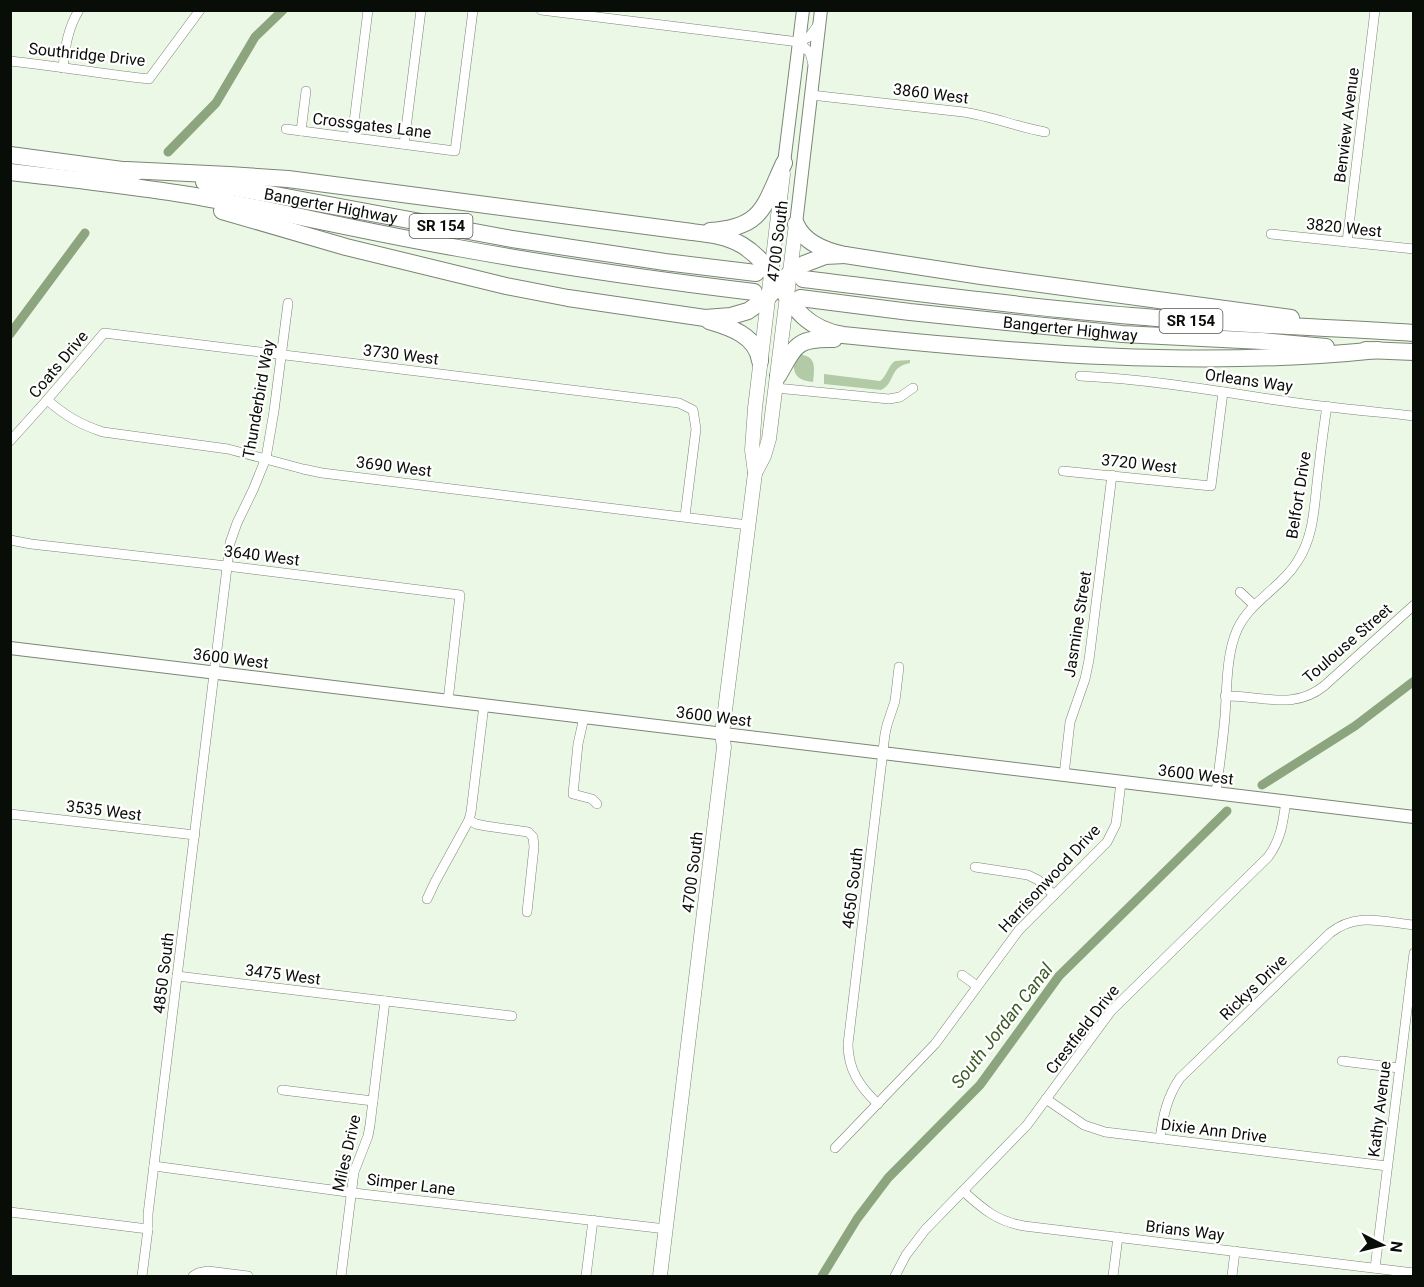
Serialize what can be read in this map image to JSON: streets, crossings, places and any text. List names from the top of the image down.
{
  "streets": {
    "highway": ["Bangerter Highway", "SR 154"],
    "main road": ["4700 South"],
    "street": [
      "Southridge Drive",
      "3860 West",
      "Crossgates Lane",
      "Benview Avenue",
      "3820 West",
      "3730 West",
      "Coats Drive",
      "Orleans Way",
      "Thunderbird Way",
      "3720 West",
      "3690 West",
      "Belfort Drive",
      "3640 West",
      "Jasmine Street",
      "Toulouse Street",
      "3600 West",
      "3535 West",
      "Harrisonwood Drive",
      "4650 South",
      "4850 South",
      "3475 West",
      "Rickys Drive",
      "Crestfield Drive",
      "Kathy Avenue",
      "Dixie Ann Drive",
      "Miles Drive",
      "Simper Lane",
      "Brians Way"
    ]
  },
  "crossings": [
    ["3860 West", "4700 South"],
    ["Benview Avenue", "3820 West"],
    ["Bangerter Highway", "4700 South"],
    ["4700 South", "3690 West"],
    ["4700 South", "3600 West"],
    ["4700 South", "Simper Lane"],
    ["3730 West", "Coats Drive"],
    ["3730 West", "Thunderbird Way"],
    ["3730 West", "3690 West"],
    ["Coats Drive", "3690 West"],
    ["Orleans Way", "3720 West"],
    ["Orleans Way", "Belfort Drive"],
    ["Thunderbird Way", "3690 West"],
    ["Thunderbird Way", "3640 West"],
    ["Thunderbird Way", "3600 West"],
    ["Thunderbird Way", "4850 South"],
    ["3720 West", "Jasmine Street"],
    ["Belfort Drive", "Toulouse Street"],
    ["Belfort Drive", "3600 West"],
    ["3640 West", "3600 West"],
    ["Jasmine Street", "3600 West"],
    ["3600 West", "Harrisonwood Drive"],
    ["3600 West", "4650 South"],
    ["3600 West", "4850 South"],
    ["3600 West", "Crestfield Drive"],
    ["3535 West", "4850 South"],
    ["Harrisonwood Drive", "4650 South"],
    ["4850 South", "3475 West"],
    ["4850 South", "Simper Lane"],
    ["3475 West", "Miles Drive"],
    ["Rickys Drive", "Dixie Ann Drive"],
    ["Crestfield Drive", "Dixie Ann Drive"],
    ["Crestfield Drive", "Brians Way"],
    ["Kathy Avenue", "Dixie Ann Drive"],
    ["Kathy Avenue", "Brians Way"],
    ["Miles Drive", "Simper Lane"]
  ],
  "water": ["South Jordan Canal"],
  "north": "right"
}
